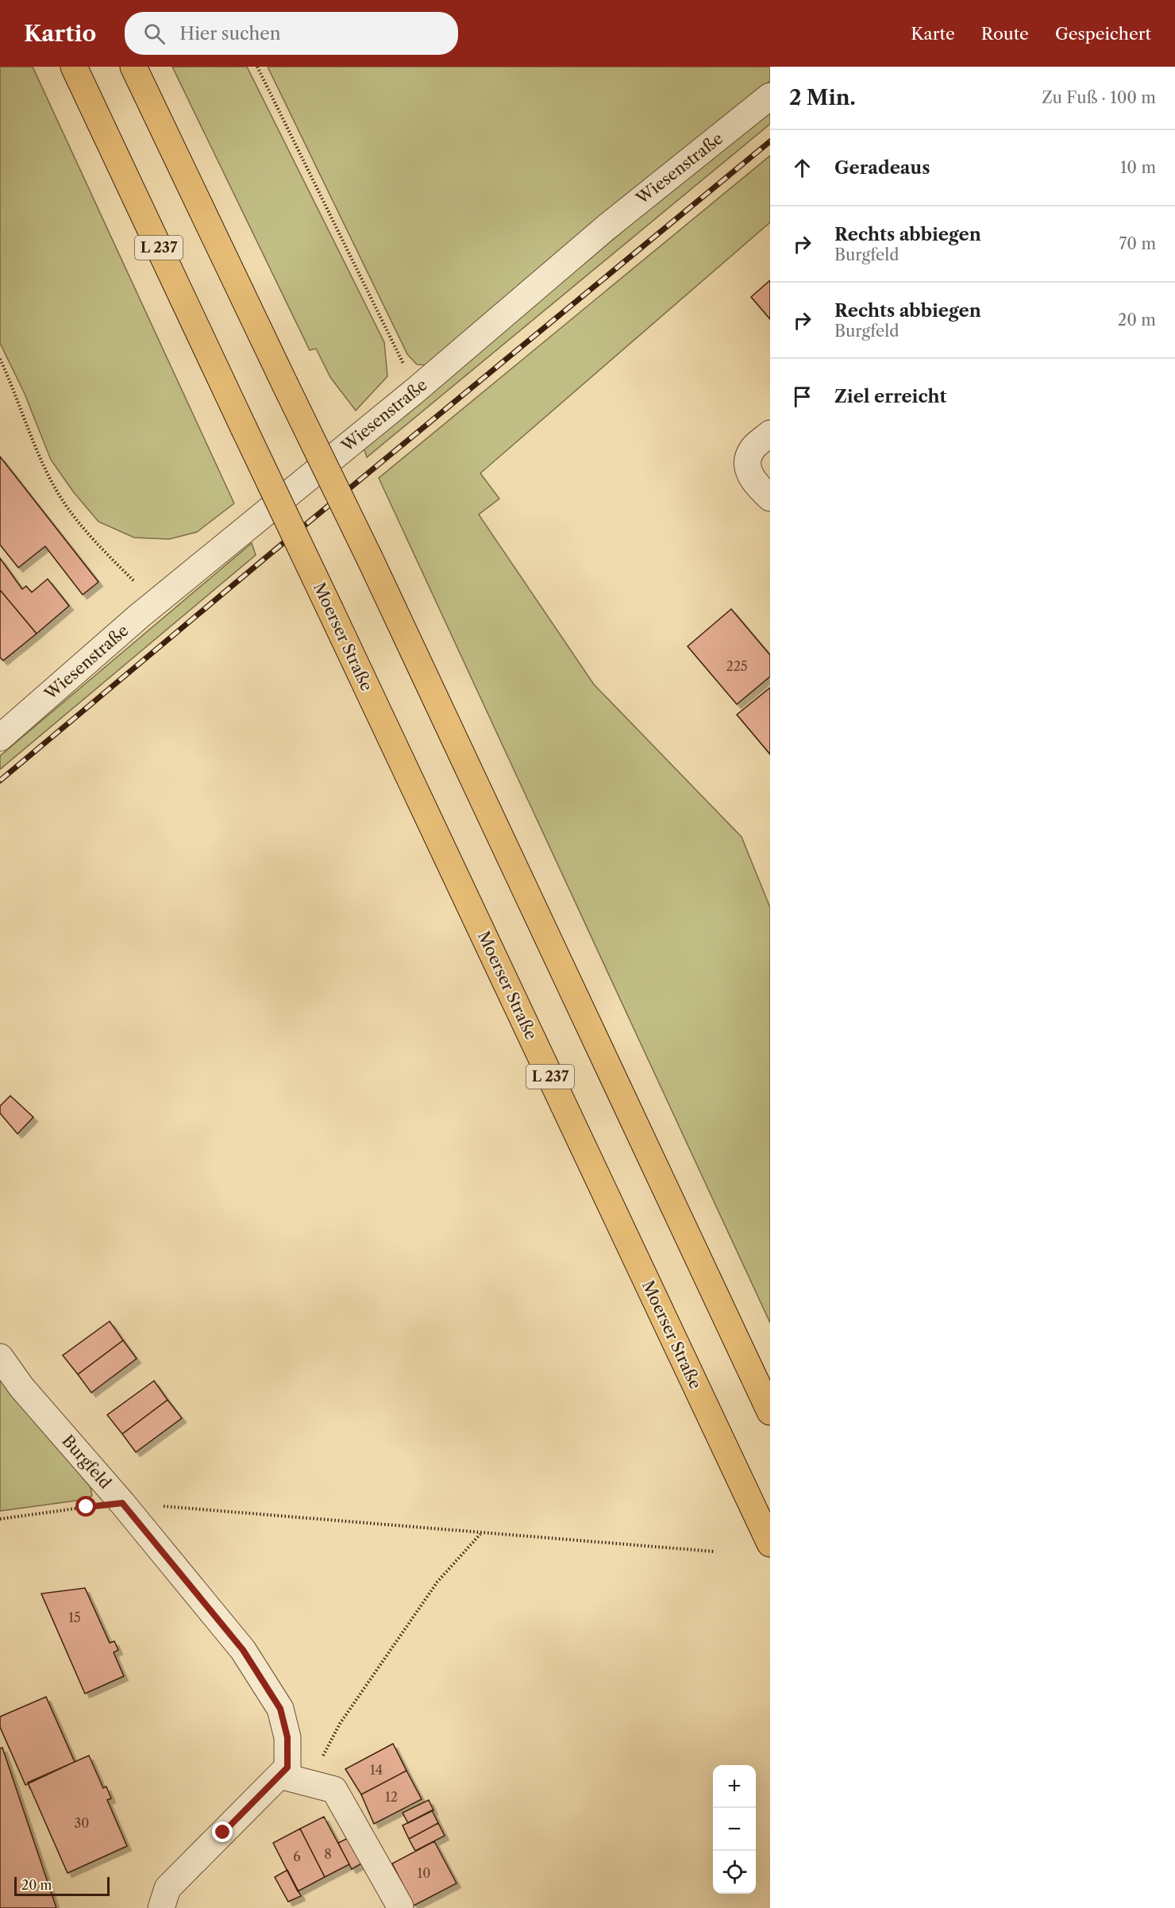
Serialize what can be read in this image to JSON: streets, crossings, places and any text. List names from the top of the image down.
{
  "streets": {
    "highway": ["L 237", "Moerser Straße"],
    "street": ["Wiesenstraße", "Burgfeld"]
  },
  "house_numbers": [
    "225",
    "15",
    "14",
    "12",
    "30",
    "8",
    "6",
    "10"
  ],
  "scale_bar": "20 m",
  "page": {
    "header": "Kartio",
    "search": "Hier suchen",
    "nav": ["Karte", "Route", "Gespeichert"],
    "heading": ["2 Min.", "Zu Fuß · 100 m"],
    "list": [
      ["Geradeaus", "10 m"],
      ["Rechts abbiegen", "Burgfeld", "70 m"],
      ["Rechts abbiegen", "Burgfeld", "20 m"],
      "Ziel erreicht"
    ],
    "map_buttons": ["+", "−"],
    "scale": "20 m"
  }
}
